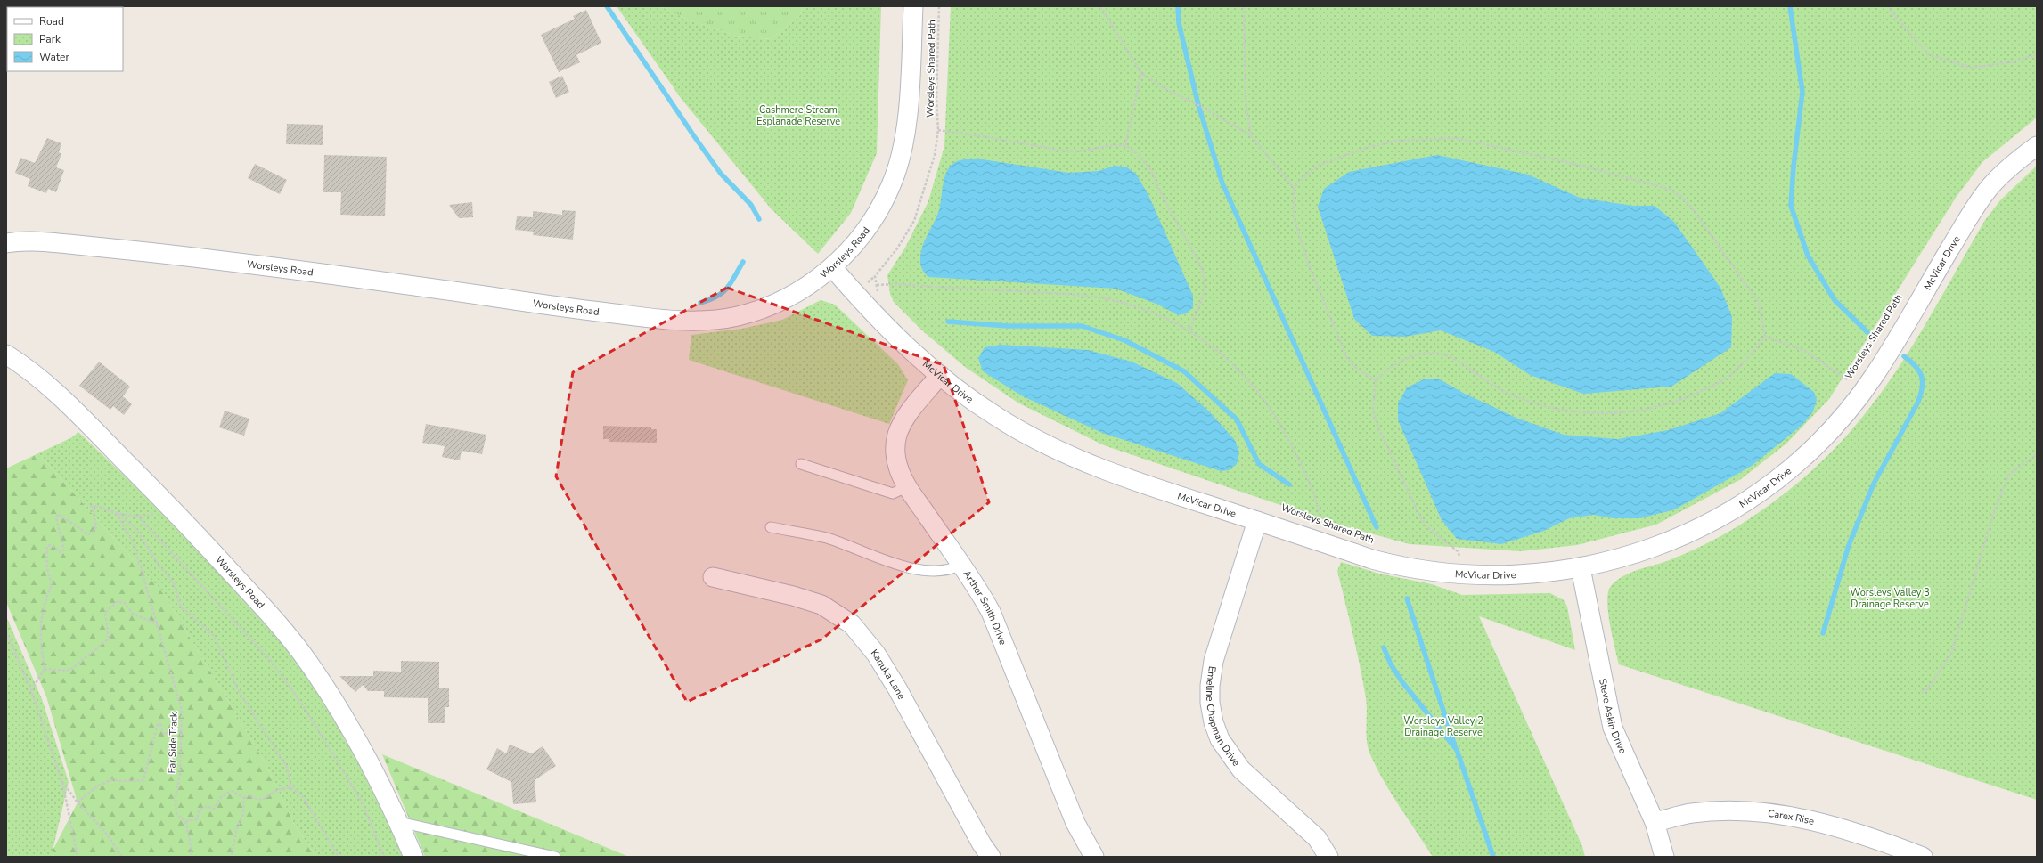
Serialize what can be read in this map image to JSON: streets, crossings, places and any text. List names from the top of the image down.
{
  "streets": {
    "street": [
      "Worsleys Road",
      "McVicar Drive",
      "Arther Smith Drive",
      "Kanuka Lane",
      "Emeline Chapman Drive",
      "Steve Askin Drive",
      "Carex Rise"
    ],
    "path": ["Worsleys Shared Path", "Far Side Track"]
  },
  "crossings": [
    ["Worsleys Road", "McVicar Drive"],
    ["McVicar Drive", "Arther Smith Drive"],
    ["McVicar Drive", "Emeline Chapman Drive"],
    ["McVicar Drive", "Steve Askin Drive"],
    ["Steve Askin Drive", "Carex Rise"]
  ],
  "parks": ["Cashmere Stream Esplanade Reserve", "Worsleys Valley 3 Drainage Reserve", "Worsleys Valley 2 Drainage Reserve"],
  "legend": ["Road", "Park", "Water"]
}
